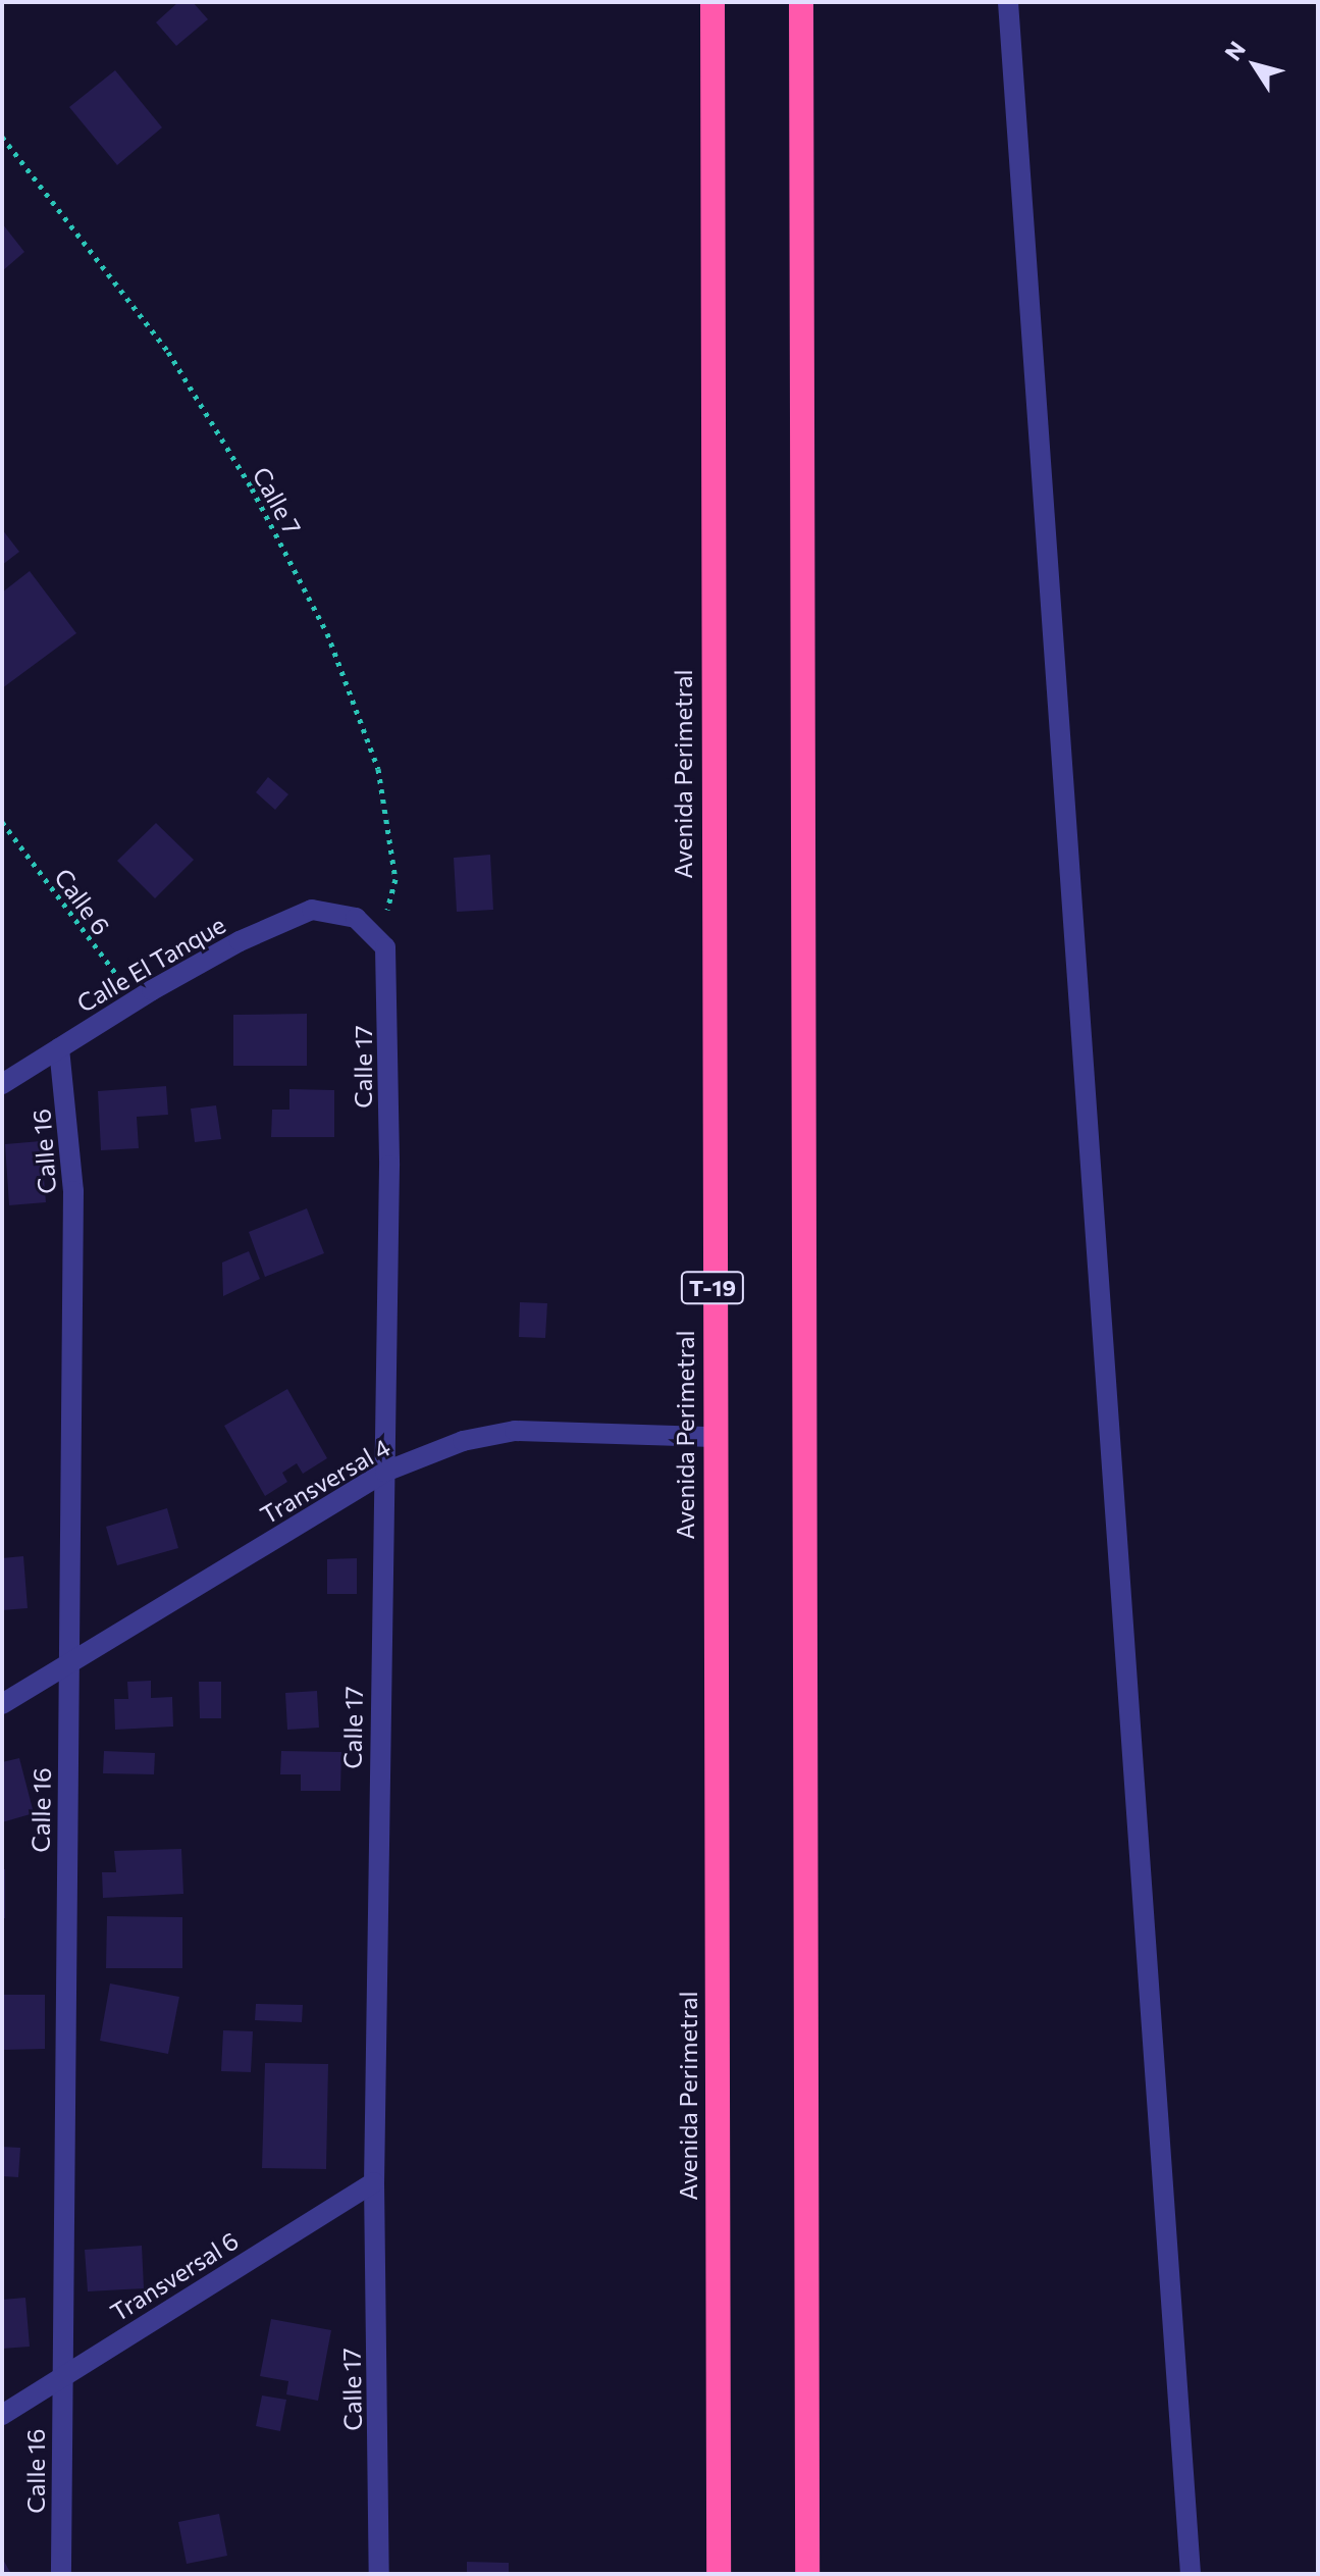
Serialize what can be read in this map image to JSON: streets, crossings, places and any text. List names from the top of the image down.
{
  "streets": {
    "highway": ["Avenida Perimetral", "T-19"],
    "street": [
      "Calle El Tanque",
      "Calle 17",
      "Calle 16",
      "Transversal 4",
      "Transversal 6"
    ],
    "path": ["Calle 7", "Calle 6"]
  },
  "crossings": [
    ["Calle 7", "Calle El Tanque"],
    ["Calle 7", "Calle 17"],
    ["Avenida Perimetral", "Transversal 4"],
    ["Calle 6", "Calle El Tanque"],
    ["Calle El Tanque", "Calle 17"],
    ["Calle El Tanque", "Calle 16"],
    ["Calle 17", "Transversal 4"],
    ["Calle 17", "Transversal 6"],
    ["Calle 16", "Transversal 4"],
    ["Calle 16", "Transversal 6"]
  ],
  "north": "top left"
}
